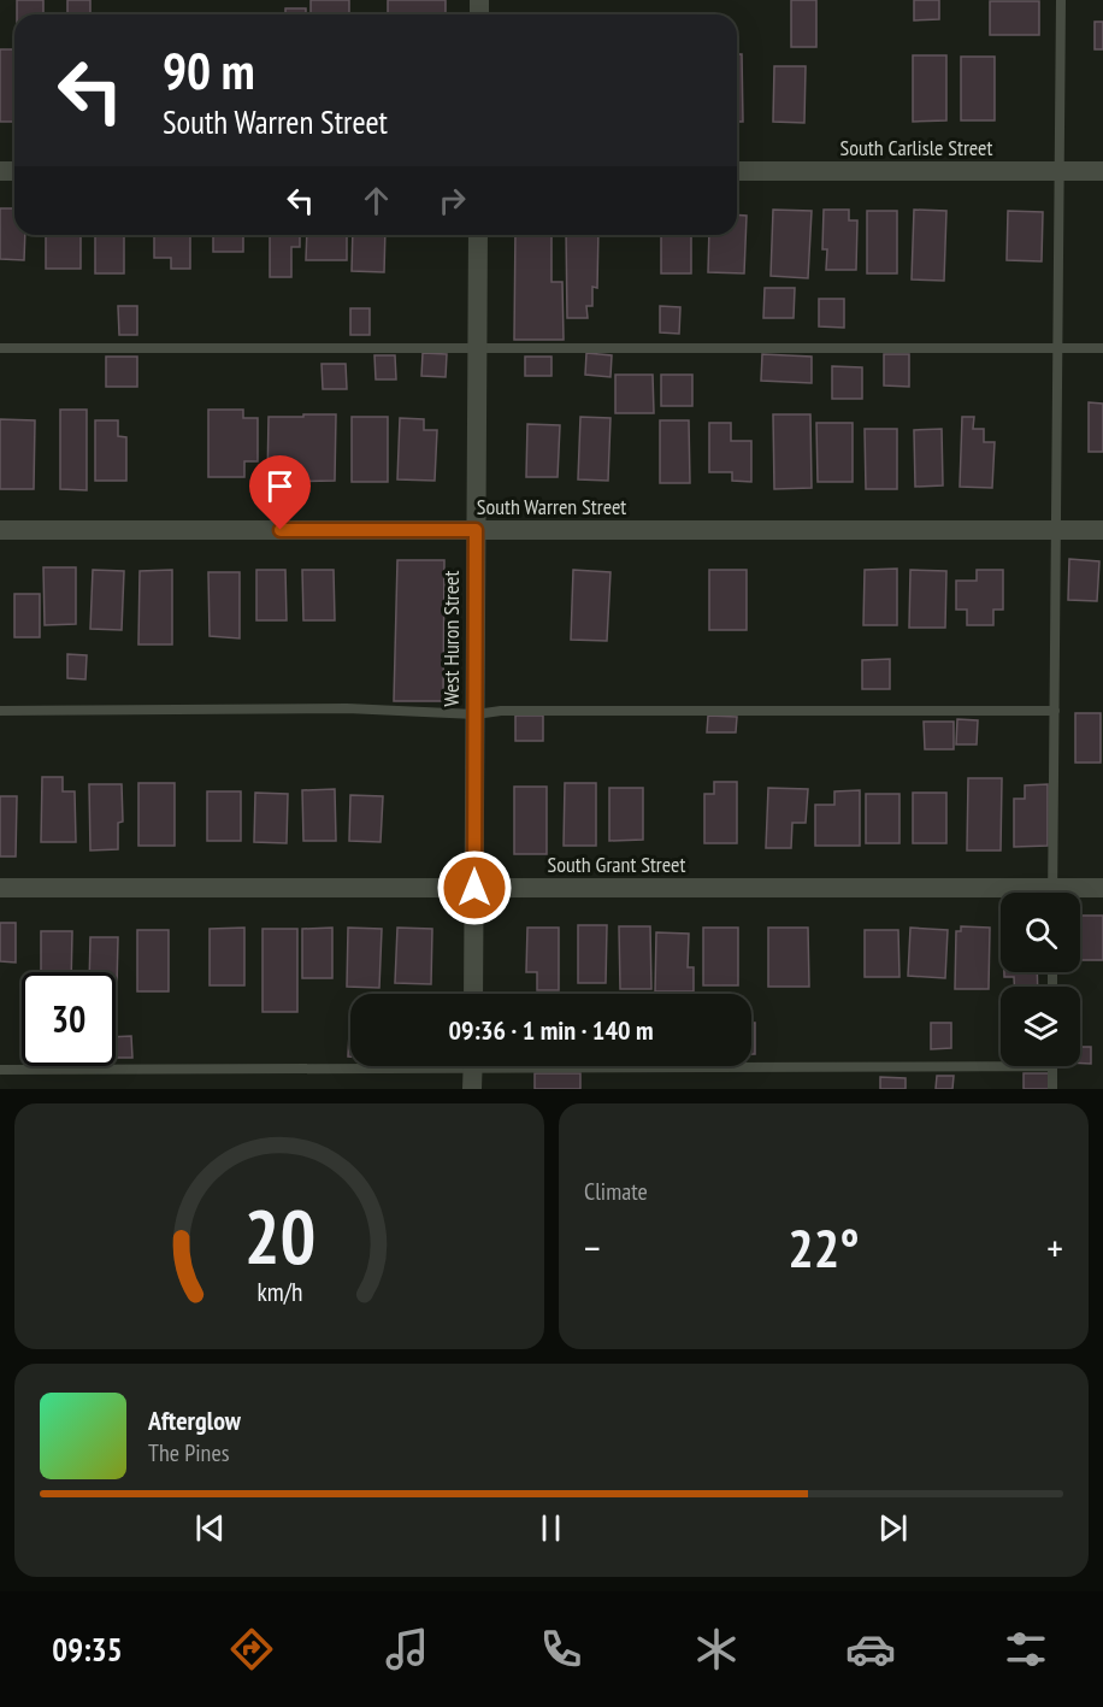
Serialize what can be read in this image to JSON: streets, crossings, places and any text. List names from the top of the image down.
{
  "streets": {
    "street": [
      "South Carlisle Street",
      "South Warren Street",
      "West Huron Street",
      "South Grant Street"
    ]
  },
  "crossings": [
    ["South Warren Street", "West Huron Street"],
    ["West Huron Street", "South Grant Street"]
  ],
  "page": {
    "turn": ["90 m", "South Warren Street"],
    "limit": "30",
    "trip": "09:36 · 1 min · 140 m",
    "tile": "Climate",
    "heat": ["−", "22°", "+"],
    "song": ["Afterglow", "The Pines"],
    "tabs": "09:35",
    "gauge": ["20", "km/h"]
  }
}
